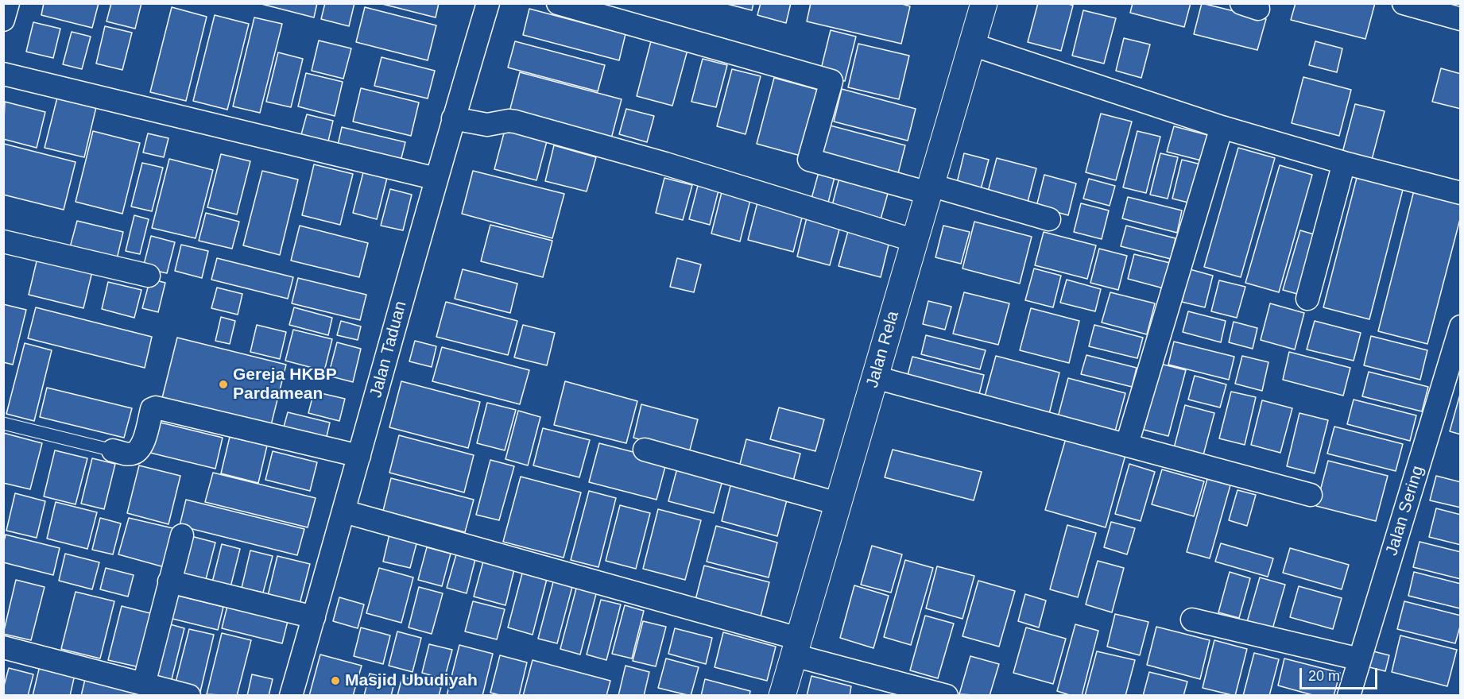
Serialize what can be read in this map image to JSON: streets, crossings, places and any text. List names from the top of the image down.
{
  "streets": {
    "street": ["Jalan Taduan", "Jalan Rela", "Jalan Sering"]
  },
  "places": ["Gereja HKBP Pardamean", "Masjid Ubudiyah"],
  "scale_bar": "20 m"
}
